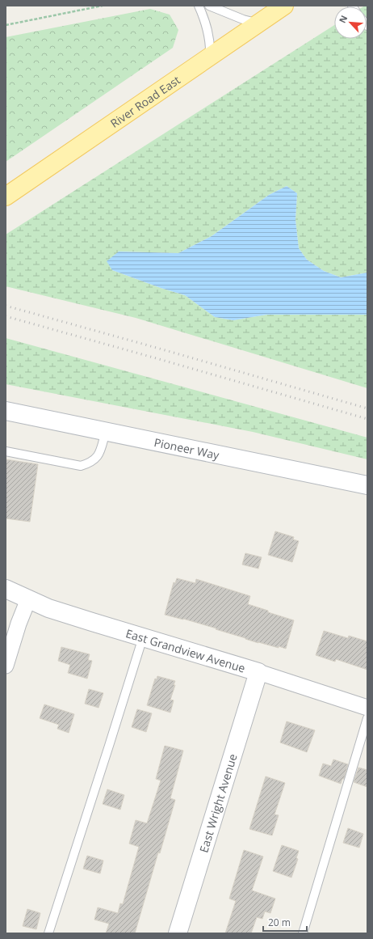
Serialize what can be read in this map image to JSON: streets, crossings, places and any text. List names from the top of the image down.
{
  "streets": {
    "main road": ["River Road East"],
    "street": ["Pioneer Way", "East Grandview Avenue", "East Wright Avenue"]
  },
  "crossings": [
    ["East Grandview Avenue", "East Wright Avenue"]
  ],
  "scale_bar": "20 m",
  "north": "top left"
}
